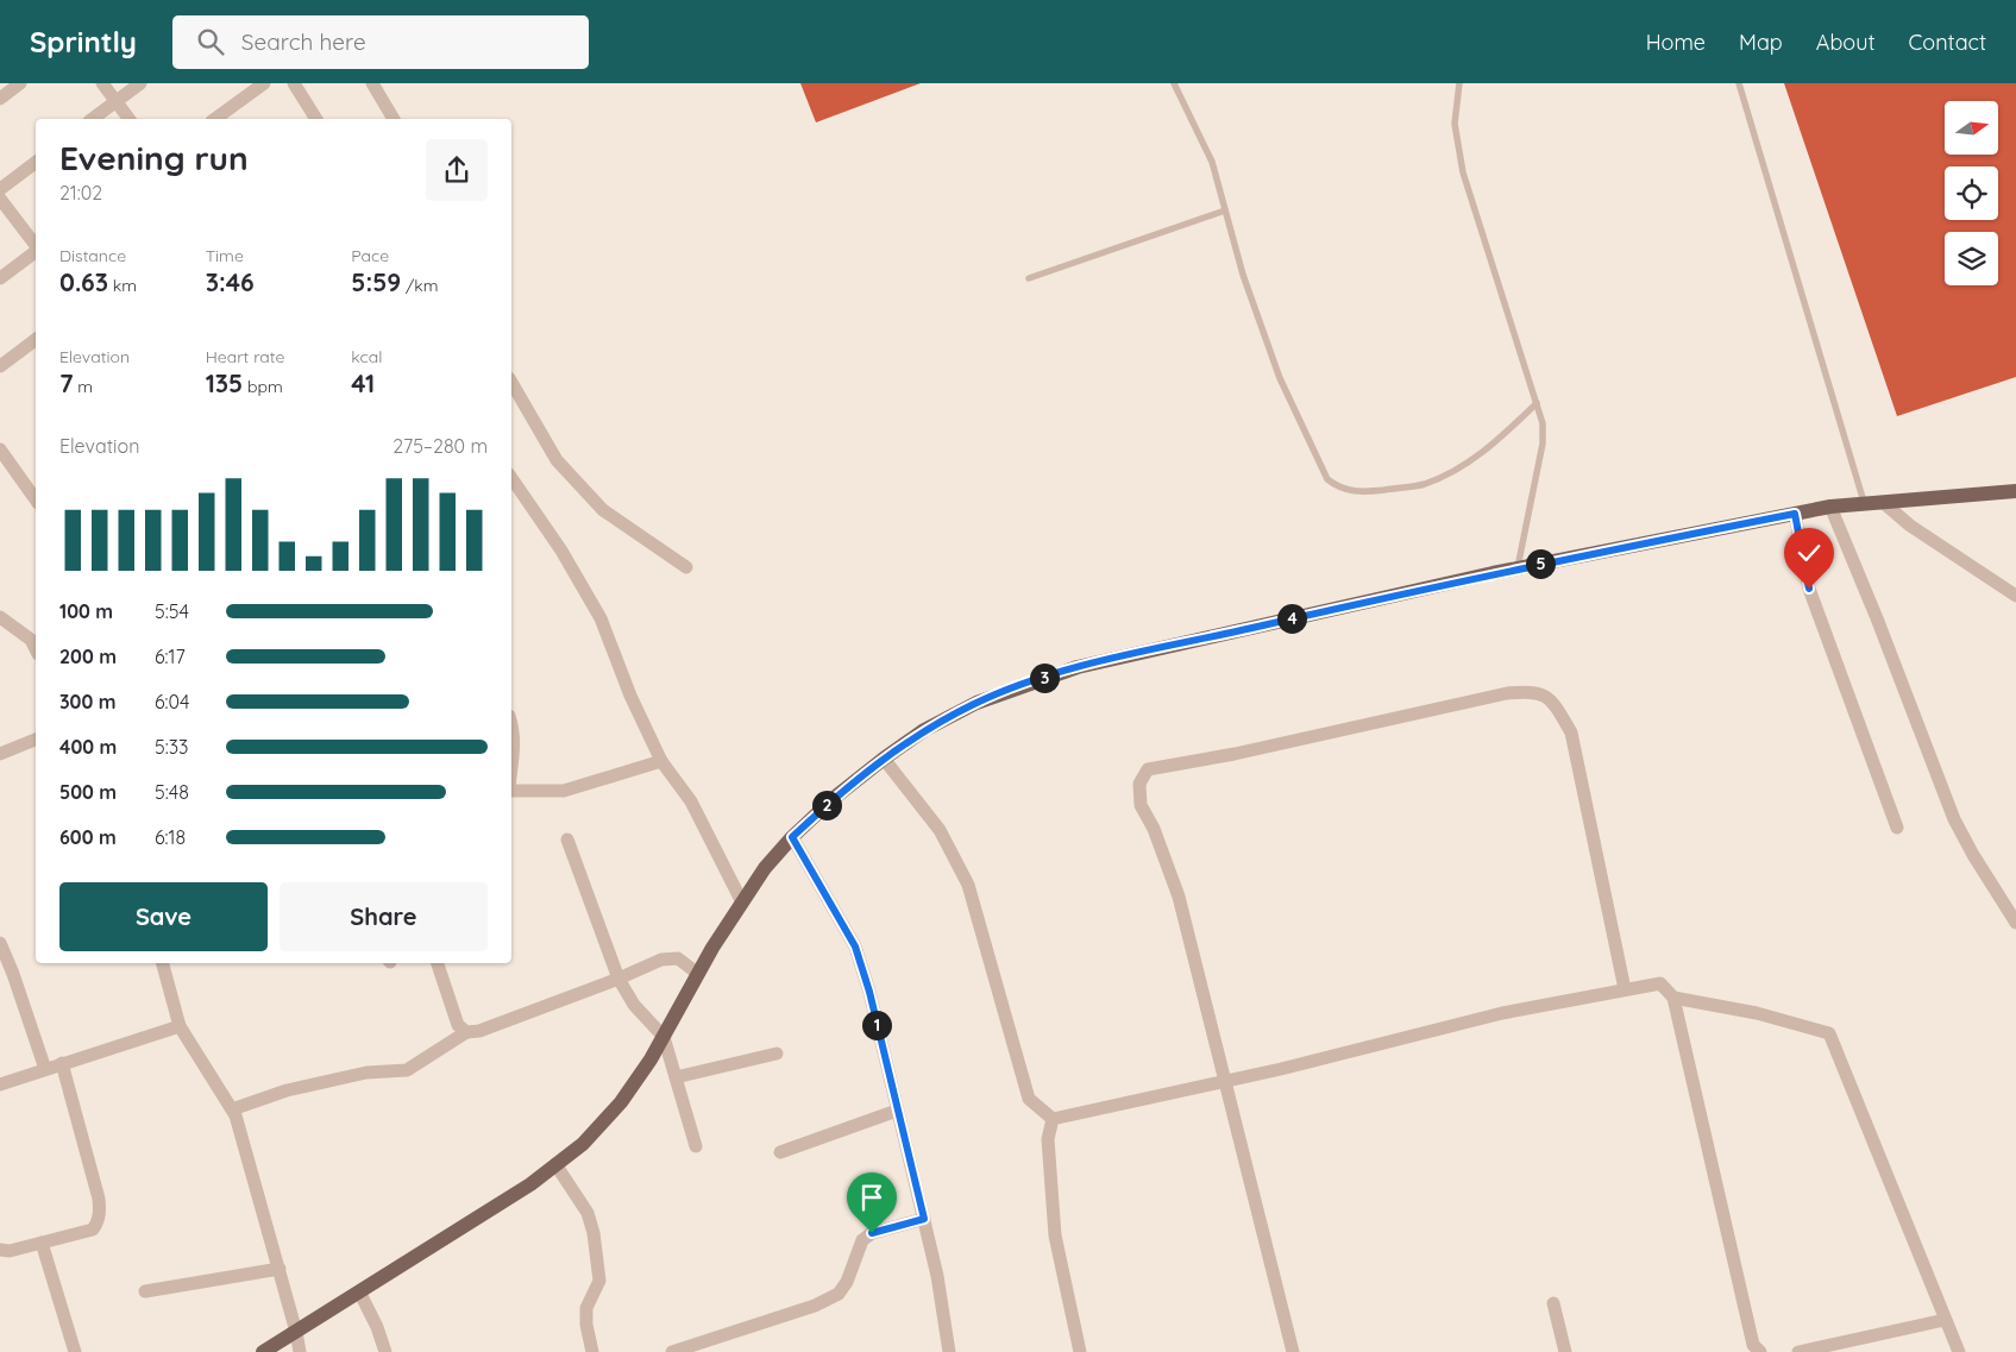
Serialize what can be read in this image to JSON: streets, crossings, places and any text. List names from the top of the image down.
{
  "north": "right",
  "page": {
    "header": "Sprintly",
    "search": "Search here",
    "nav": [
      "Home",
      "Map",
      "About",
      "Contact"
    ],
    "heading": ["Evening run", "21:02"],
    "stats": [
      ["Distance", "0.63 km"],
      ["Time", "3:46"],
      ["Pace", "5:59 /km"],
      ["Elevation", "7 m"],
      ["Heart rate", "135 bpm"],
      ["kcal", "41"]
    ],
    "chart": ["Elevation", "275–280 m"],
    "pins": [
      "5",
      "4",
      "3",
      "2",
      "1"
    ],
    "list": [
      {
        "name": "100 m",
        "note": "5:54"
      },
      {
        "name": "200 m",
        "note": "6:17"
      },
      {
        "name": "300 m",
        "note": "6:04"
      },
      {
        "name": "400 m",
        "note": "5:33"
      },
      {
        "name": "500 m",
        "note": "5:48"
      },
      {
        "name": "600 m",
        "note": "6:18"
      }
    ],
    "buttons": ["Save", "Share"]
  }
}
